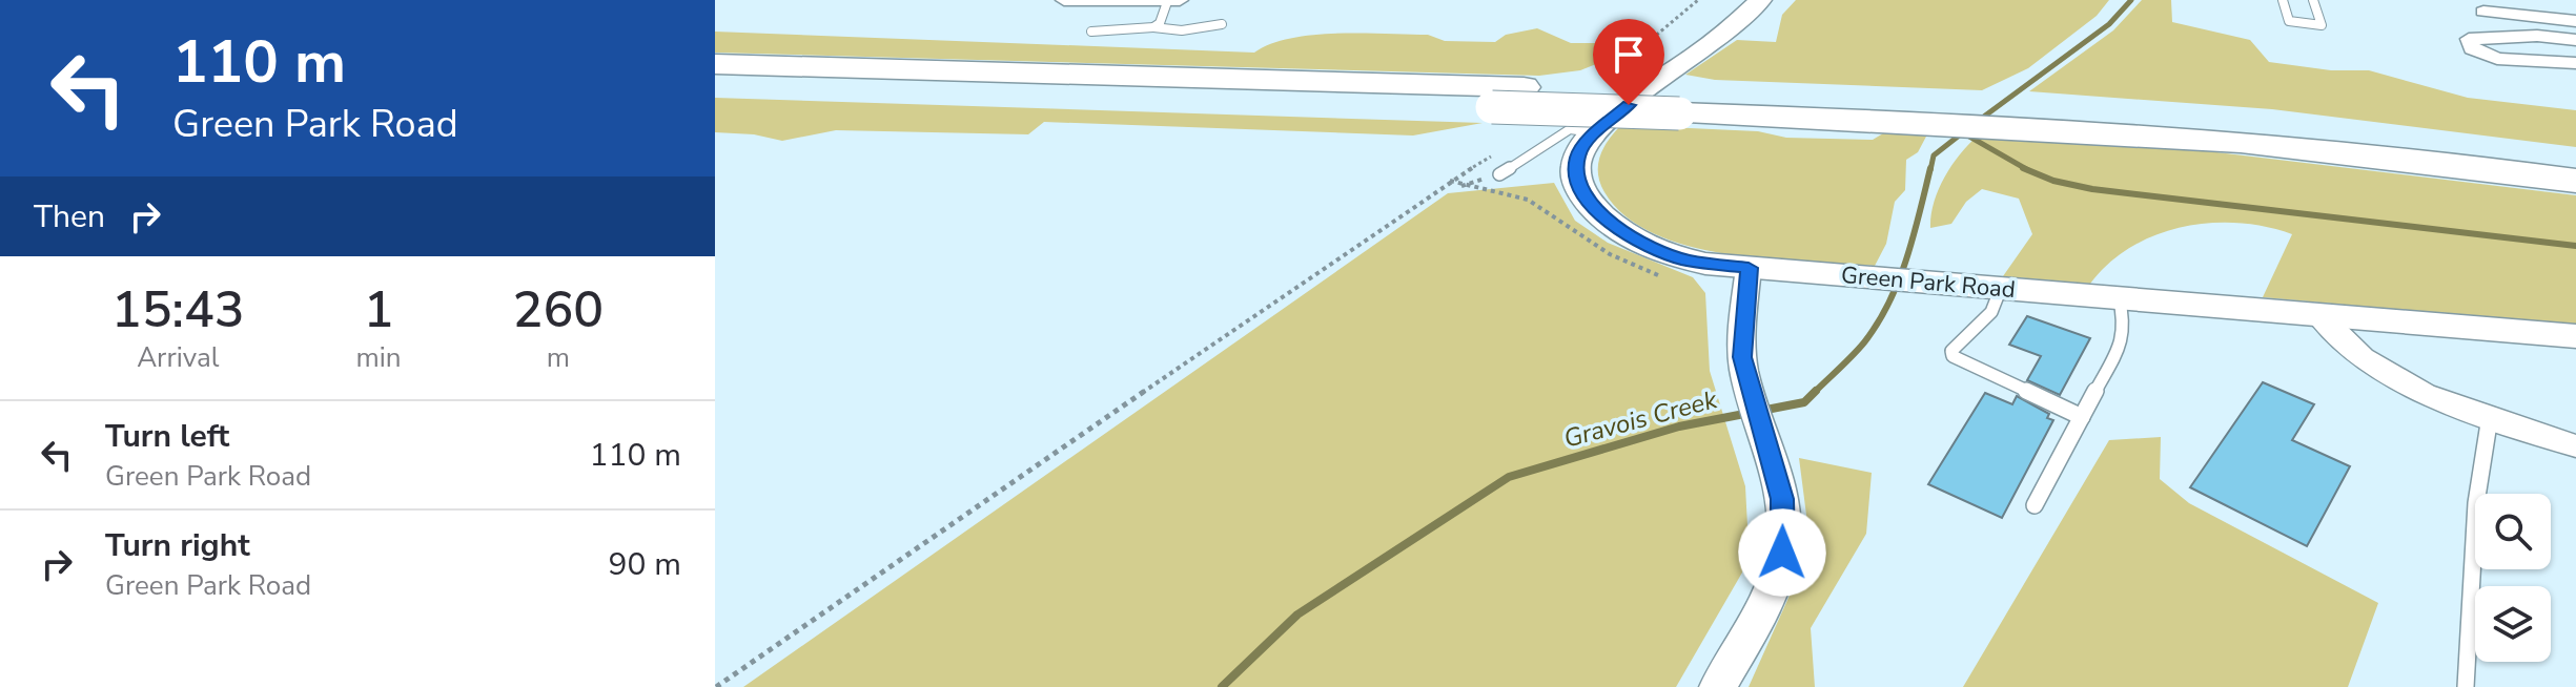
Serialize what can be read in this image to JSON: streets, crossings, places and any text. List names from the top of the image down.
{
  "streets": {
    "street": ["Green Park Road"]
  },
  "water": ["Gravois Creek"],
  "page": {
    "turn": ["110 m", "Green Park Road"],
    "then": "Then",
    "eta": [
      "15:43",
      "Arrival",
      "1",
      "min",
      "260",
      "m"
    ],
    "list": [
      {
        "name": "Turn left",
        "note": "Green Park Road",
        "value": "110 m"
      },
      {
        "name": "Turn right",
        "note": "Green Park Road",
        "value": "90 m"
      }
    ]
  }
}
